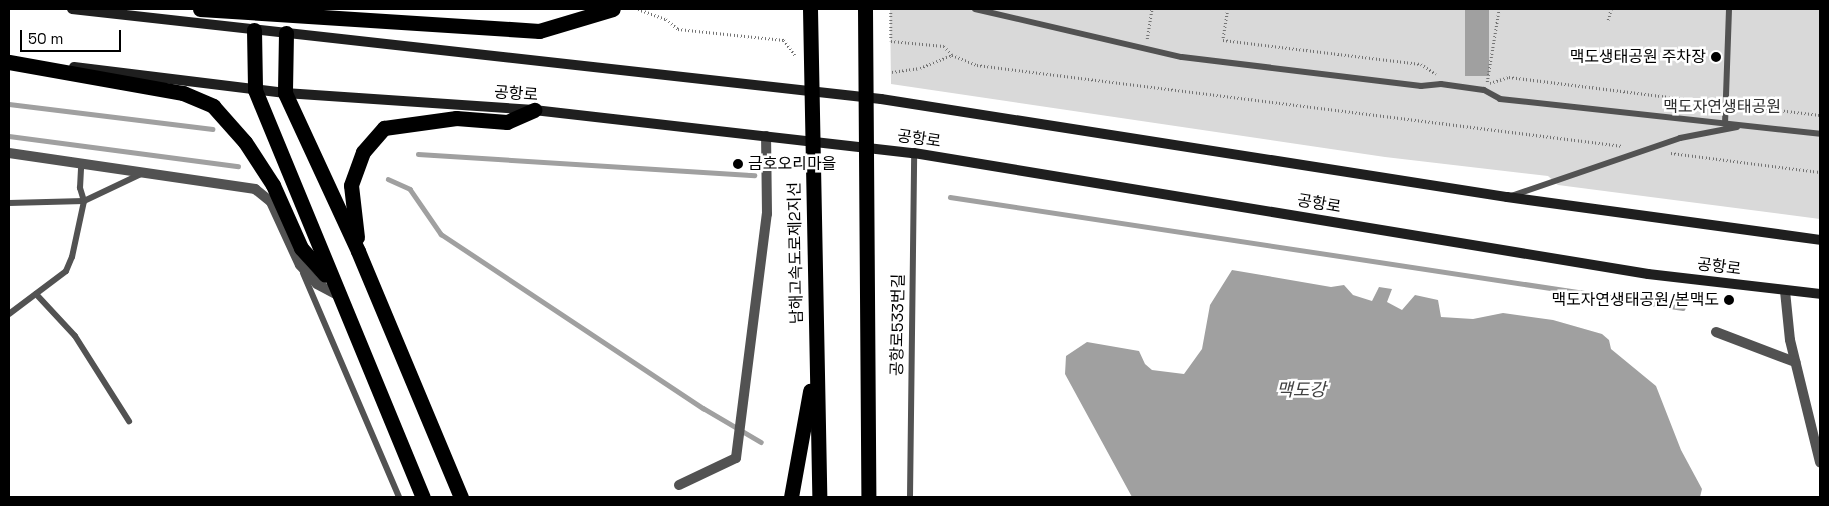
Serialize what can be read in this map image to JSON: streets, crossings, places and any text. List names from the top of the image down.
{
  "streets": {
    "highway": ["남해고속도로제2지선"],
    "main road": ["공항로"],
    "lane": ["공항로533번길"]
  },
  "crossings": [
    ["공항로", "공항로533번길"]
  ],
  "water": ["맥도강"],
  "parks": ["맥도자연생태공원"],
  "places": ["맥도생태공원 주차장", "금호오리마을", "맥도자연생태공원/본맥도"],
  "scale_bar": "50 m"
}
